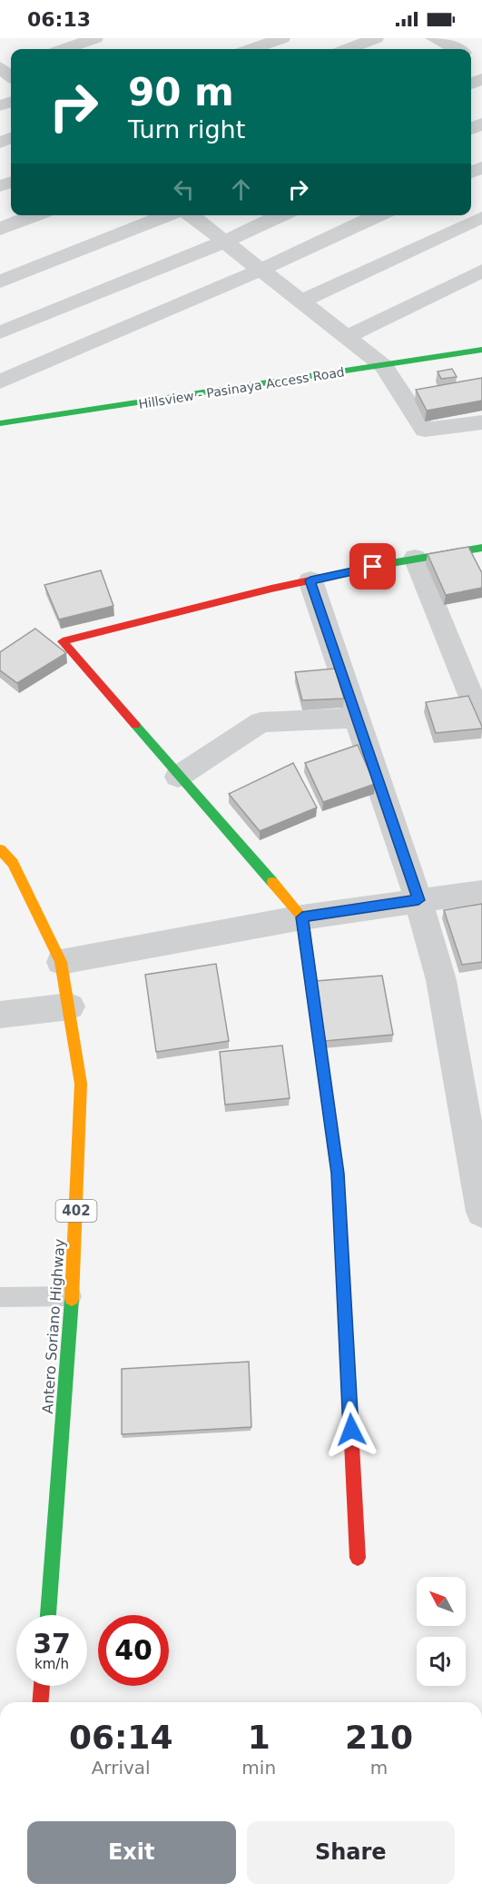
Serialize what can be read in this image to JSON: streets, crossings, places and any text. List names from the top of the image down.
{
  "streets": {
    "street": ["Hillsview - Pasinaya Access Road", "402", "Antero Soriano Highway"]
  },
  "north": "top left",
  "page": {
    "status": "06:13",
    "turn": ["90 m", "Turn right"],
    "speed": "37 km/h",
    "limit": "40",
    "eta": [
      "06:14",
      "Arrival",
      "1",
      "min",
      "210",
      "m"
    ],
    "buttons": ["Exit", "Share"]
  }
}
